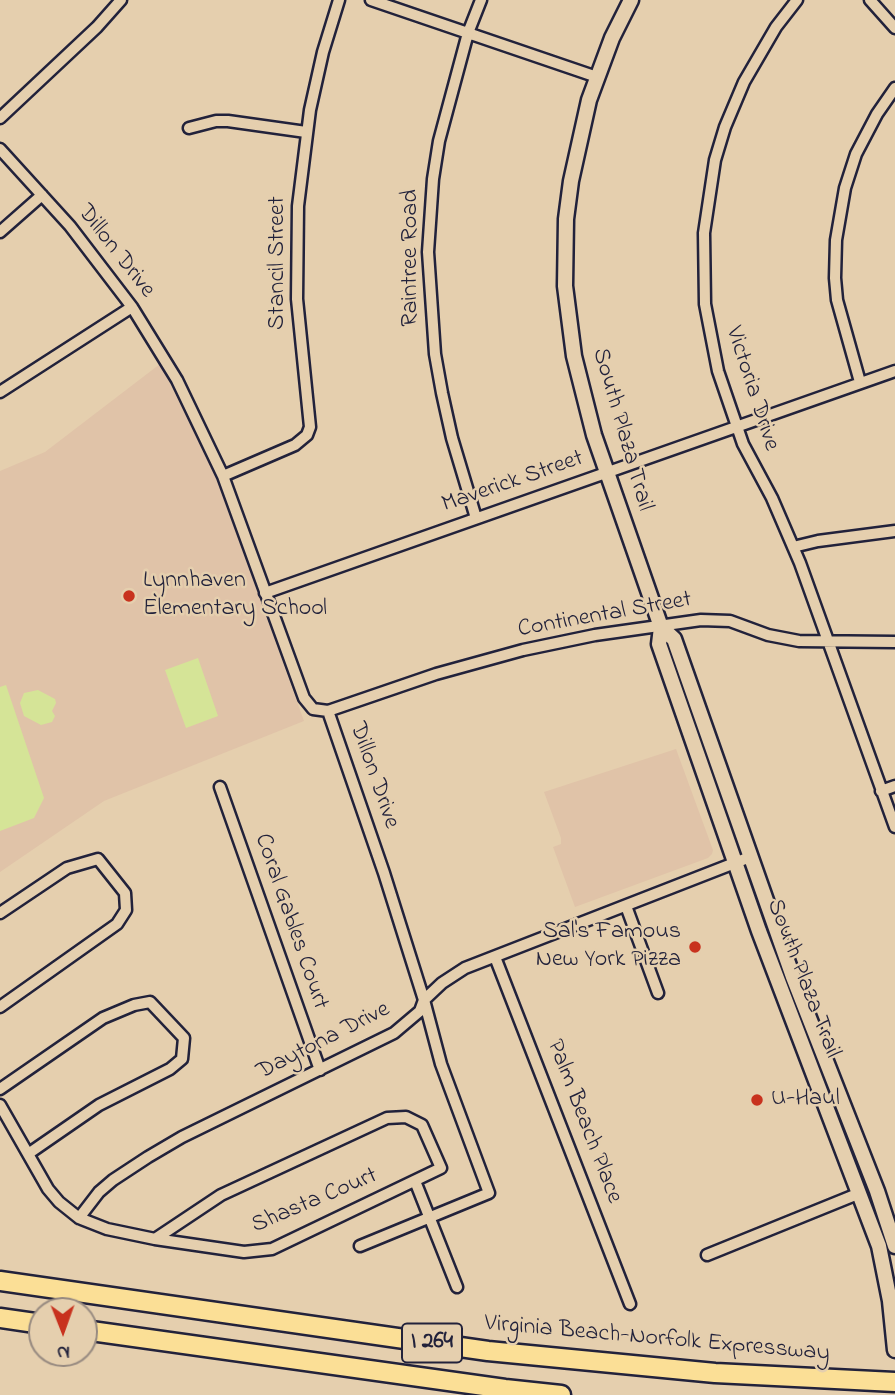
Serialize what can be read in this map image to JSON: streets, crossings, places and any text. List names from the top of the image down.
{
  "streets": {
    "highway": ["Virginia Beach-Norfolk Expressway", "I 264"],
    "main road": ["South Plaza Trail"],
    "street": [
      "Dillon Drive",
      "Raintree Road",
      "Stancil Street",
      "Victoria Drive",
      "Maverick Street",
      "Continental Street",
      "Coral Gables Court",
      "Daytona Drive",
      "Palm Beach Place",
      "Shasta Court"
    ]
  },
  "crossings": [
    ["Dillon Drive", "Stancil Street"],
    ["Dillon Drive", "Maverick Street"],
    ["Dillon Drive", "Continental Street"],
    ["Dillon Drive", "Daytona Drive"],
    ["Raintree Road", "Maverick Street"],
    ["Victoria Drive", "Maverick Street"],
    ["Victoria Drive", "Continental Street"],
    ["South Plaza Trail", "Maverick Street"],
    ["South Plaza Trail", "Continental Street"],
    ["South Plaza Trail", "Daytona Drive"],
    ["Coral Gables Court", "Daytona Drive"],
    ["Daytona Drive", "Palm Beach Place"],
    ["Daytona Drive", "Shasta Court"]
  ],
  "places": ["Lynnhaven Elementary School", "Sal's Famous New York Pizza", "U-Haul"],
  "north": "bottom"
}
